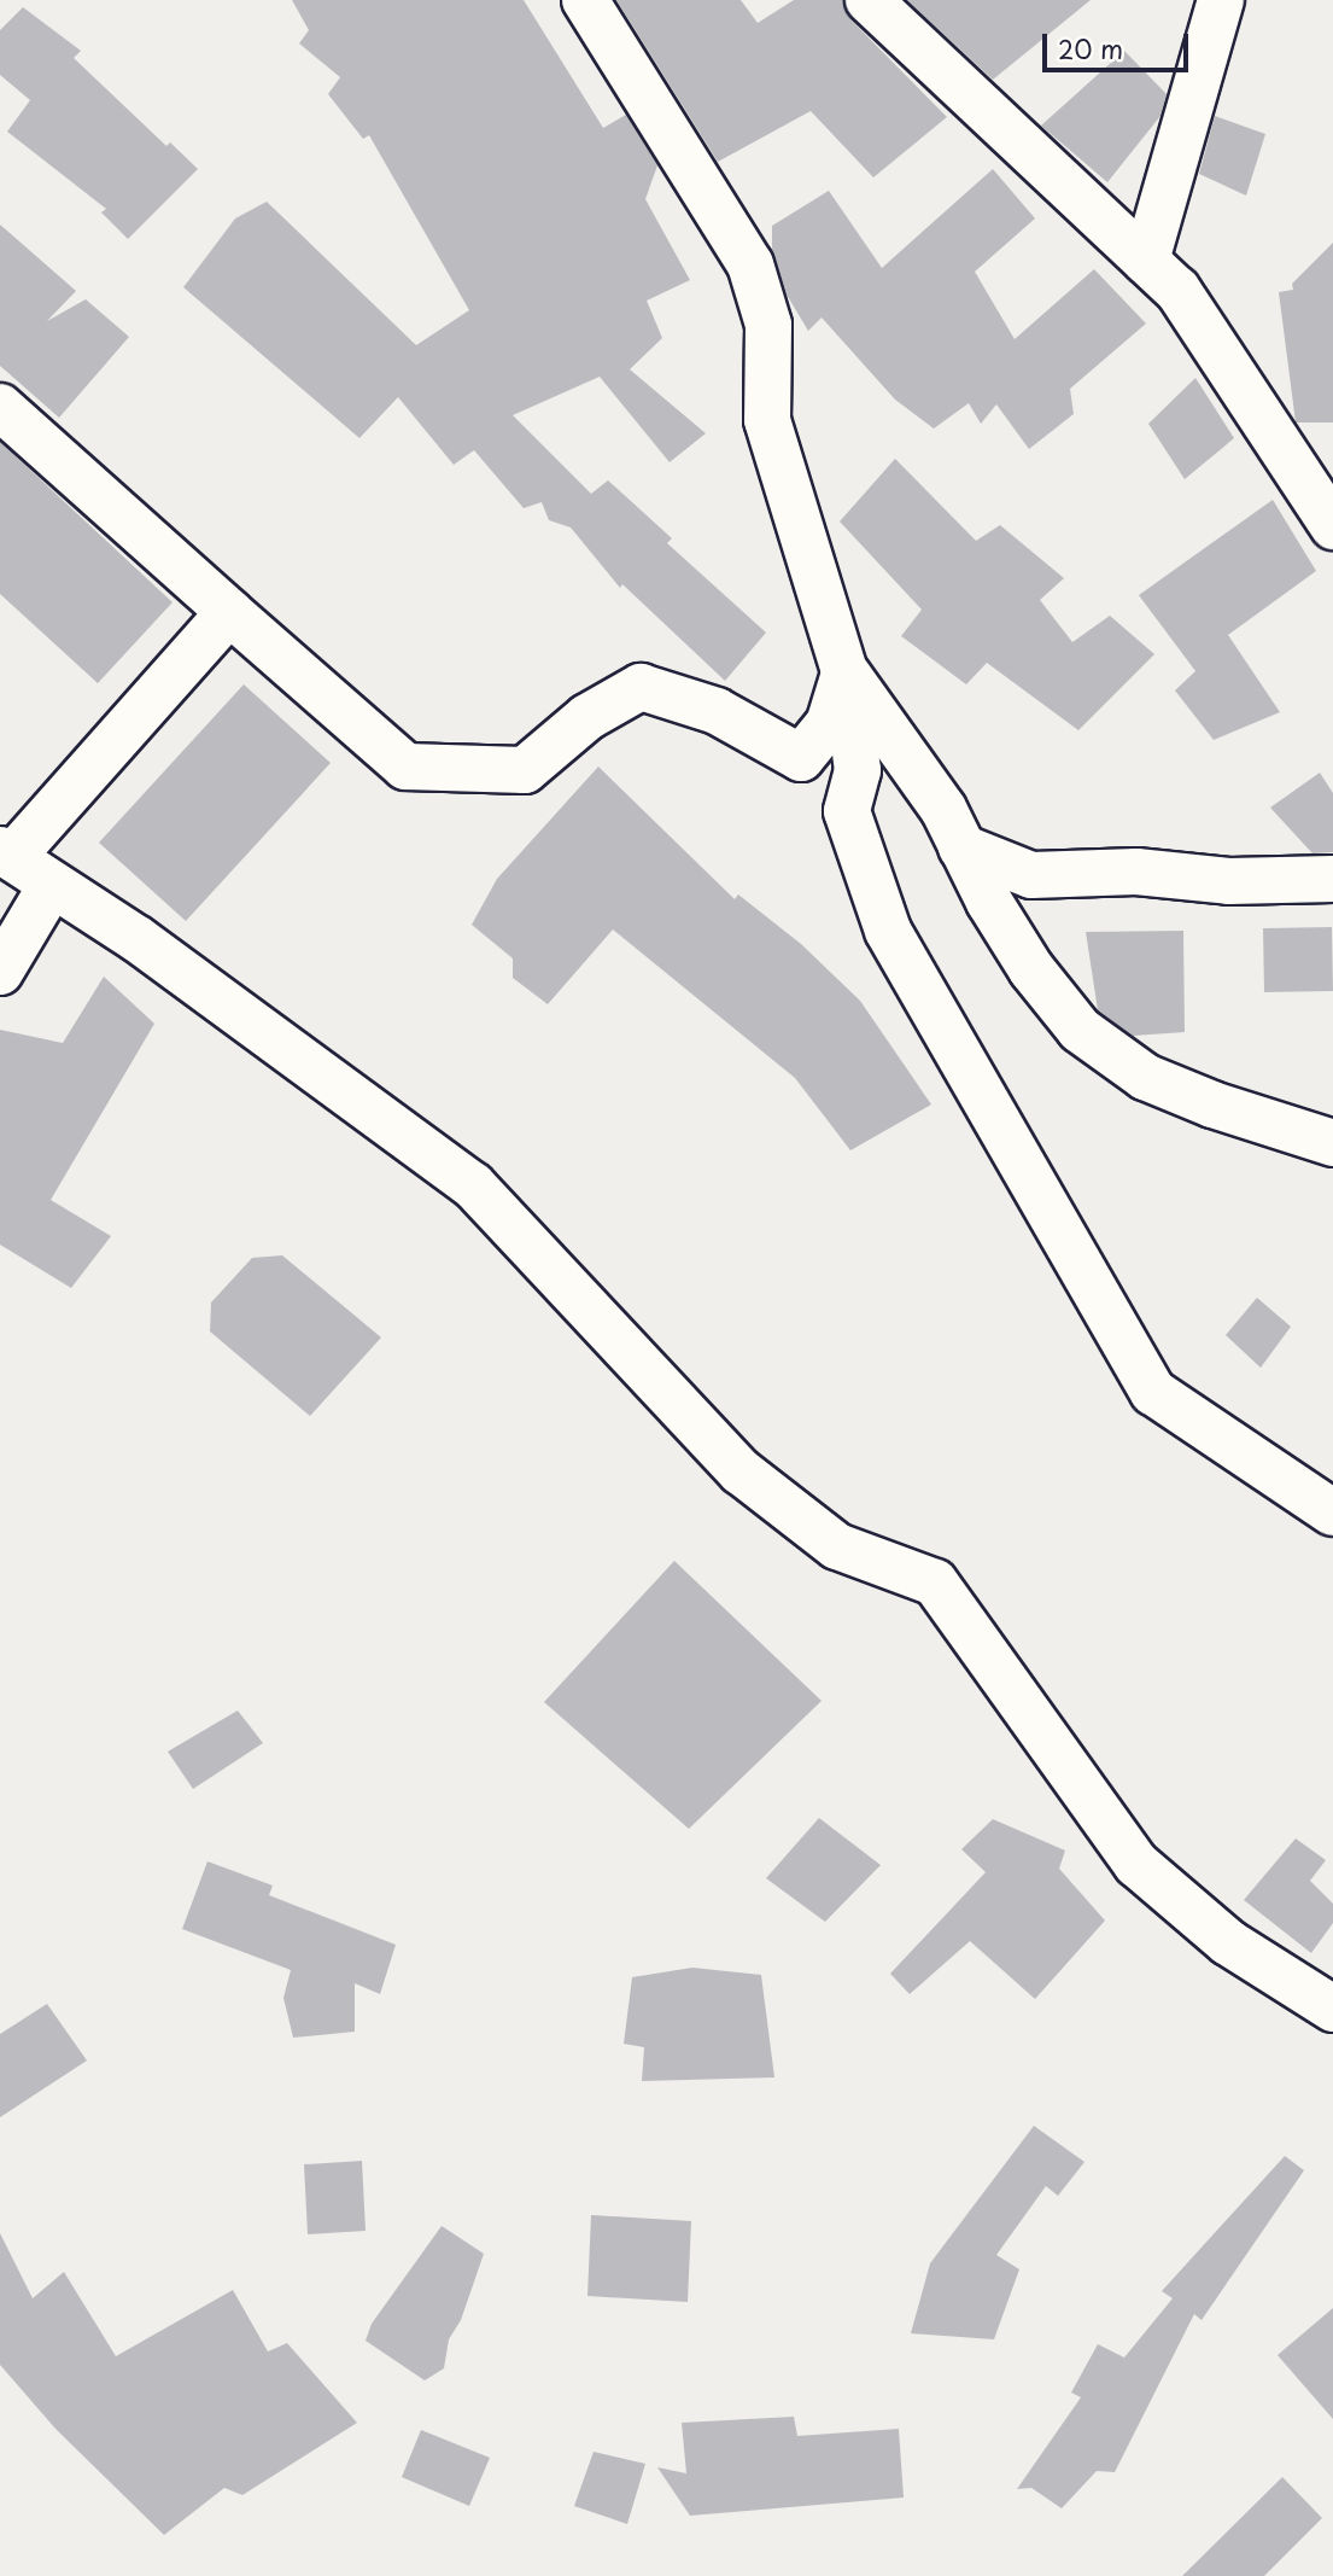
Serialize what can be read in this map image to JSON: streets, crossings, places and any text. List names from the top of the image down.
{
  "scale_bar": "20 m"
}
